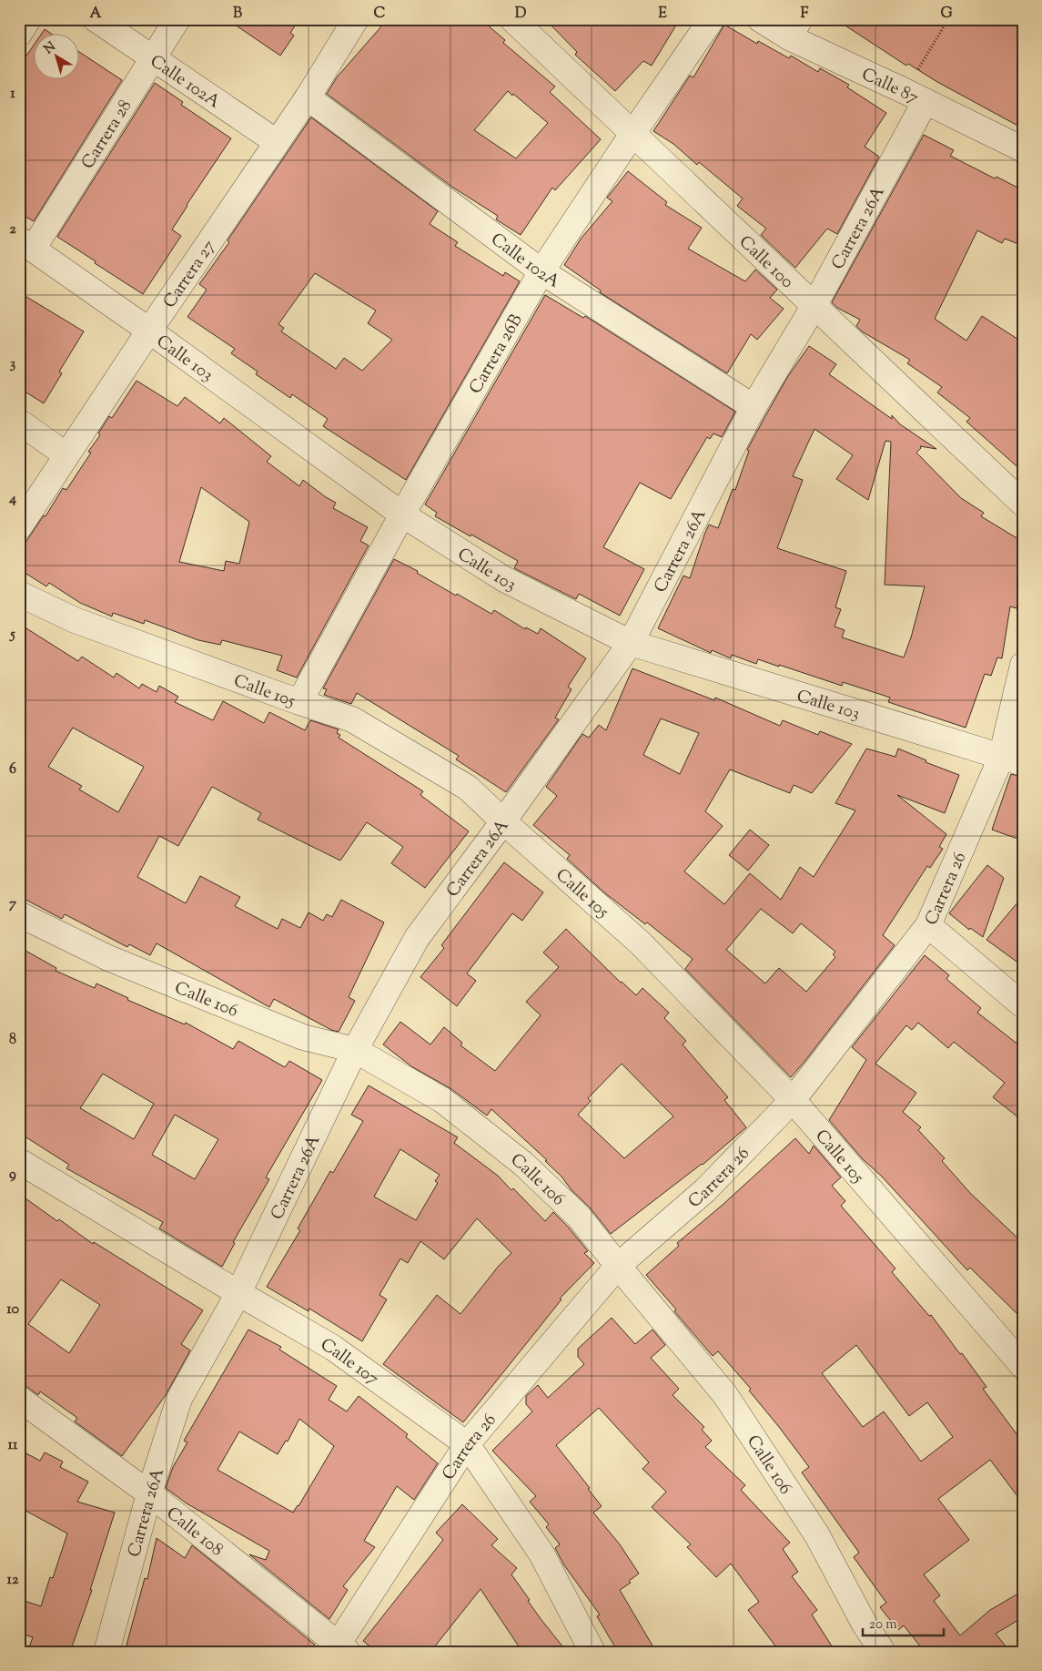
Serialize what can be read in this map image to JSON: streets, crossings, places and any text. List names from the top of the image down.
{
  "streets": {
    "street": [
      "Calle 102A",
      "Calle 87",
      "Carrera 28",
      "Carrera 26A",
      "Calle 100",
      "Carrera 27",
      "Carrera 26B",
      "Calle 103",
      "Calle 105",
      "Carrera 26",
      "Calle 106",
      "Calle 107",
      "Calle 108"
    ]
  },
  "crossings": [
    ["Calle 102A", "Carrera 28"],
    ["Calle 102A", "Carrera 26A"],
    ["Calle 102A", "Carrera 27"],
    ["Calle 102A", "Carrera 26B"],
    ["Calle 87", "Carrera 26A"],
    ["Carrera 28", "Calle 103"],
    ["Carrera 26A", "Calle 100"],
    ["Carrera 26A", "Calle 103"],
    ["Carrera 26A", "Calle 105"],
    ["Carrera 26A", "Calle 106"],
    ["Carrera 26A", "Calle 107"],
    ["Carrera 26A", "Calle 108"],
    ["Calle 100", "Carrera 26B"],
    ["Carrera 27", "Calle 103"],
    ["Carrera 26B", "Calle 103"],
    ["Carrera 26B", "Calle 105"],
    ["Calle 103", "Carrera 26"],
    ["Calle 105", "Carrera 26"],
    ["Carrera 26", "Calle 106"],
    ["Carrera 26", "Calle 107"],
    ["Carrera 26", "Calle 108"]
  ],
  "scale_bar": "20 m",
  "north": "top left",
  "grid": {
    "columns": [
      "A",
      "B",
      "C",
      "D",
      "E",
      "F",
      "G"
    ],
    "rows": [
      "1",
      "2",
      "3",
      "4",
      "5",
      "6",
      "7",
      "8",
      "9",
      "10",
      "11",
      "12"
    ]
  }
}
